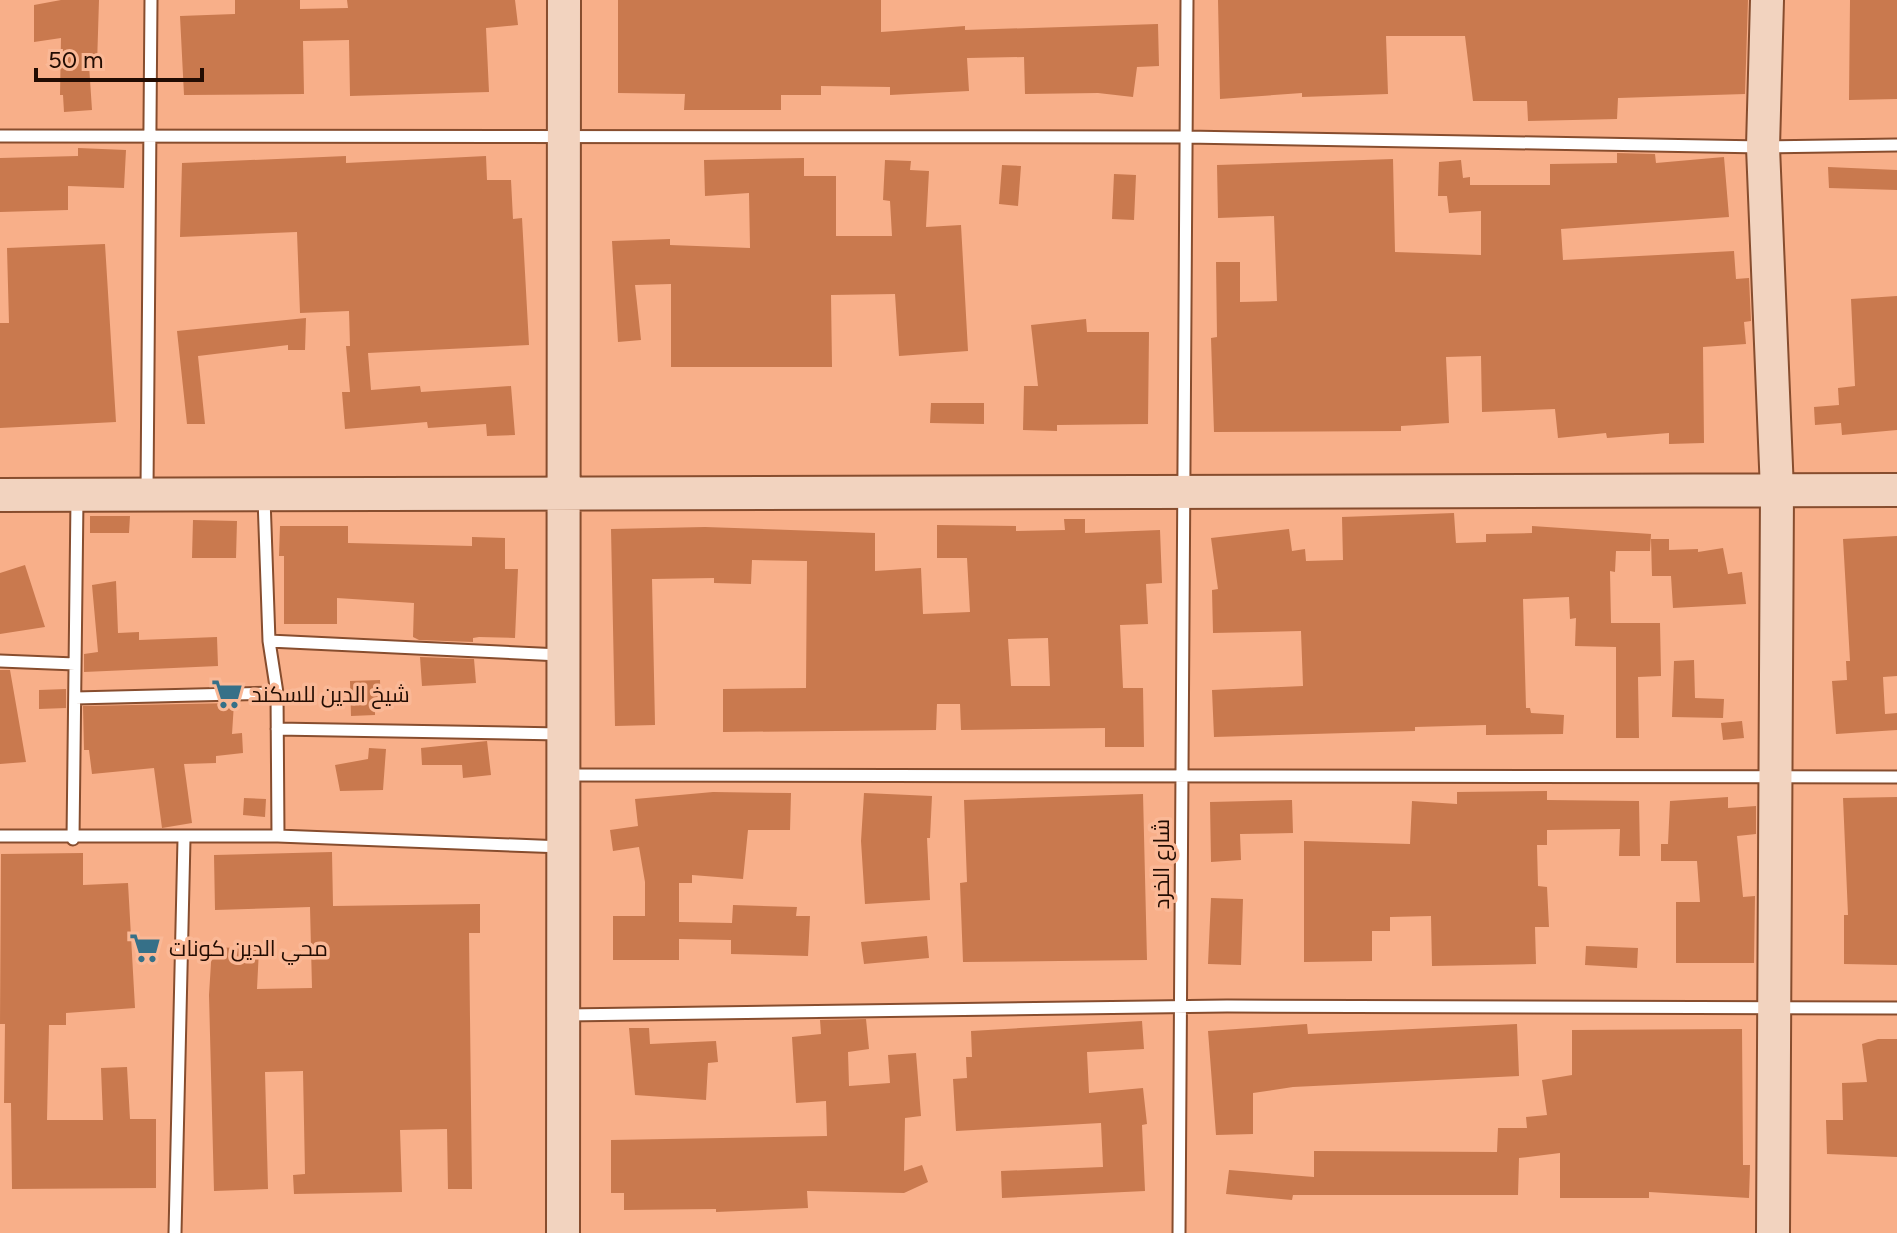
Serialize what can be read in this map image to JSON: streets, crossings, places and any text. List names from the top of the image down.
{
  "streets": {
    "lane": ["شارع الخرد"]
  },
  "places": {
    "supermarket": ["شيخ الدين للسكند", "محي الدين كونات"]
  },
  "scale_bar": "50 m"
}
